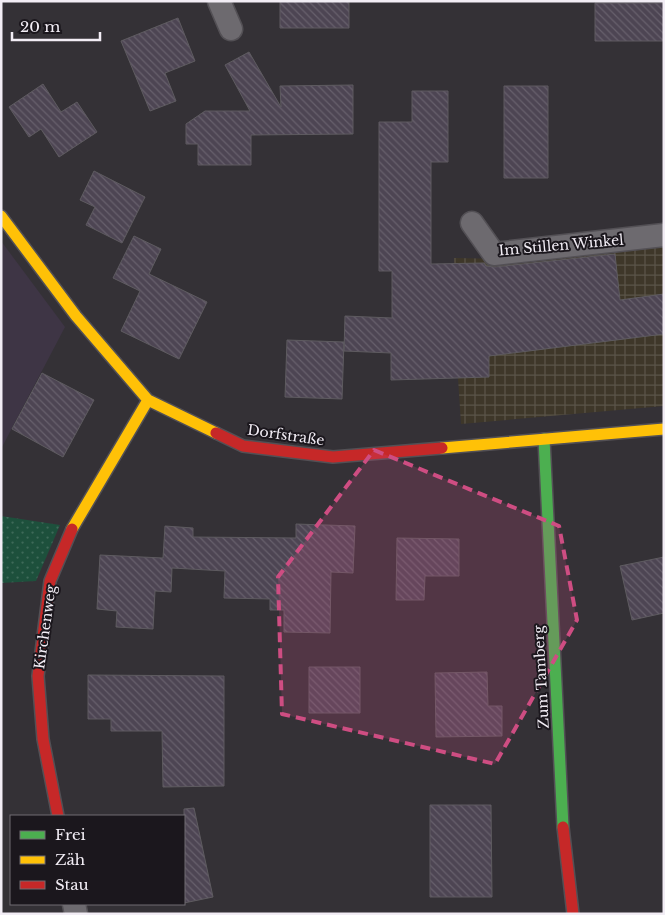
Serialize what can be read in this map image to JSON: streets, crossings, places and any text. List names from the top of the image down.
{
  "streets": {
    "street": [
      "Im Stillen Winkel",
      "Dorfstraße",
      "Kirchenweg",
      "Zum Tamberg"
    ]
  },
  "crossings": [
    ["Dorfstraße", "Kirchenweg"],
    ["Dorfstraße", "Zum Tamberg"]
  ],
  "legend": ["Frei", "Zäh", "Stau"],
  "scale_bar": "20 m"
}
